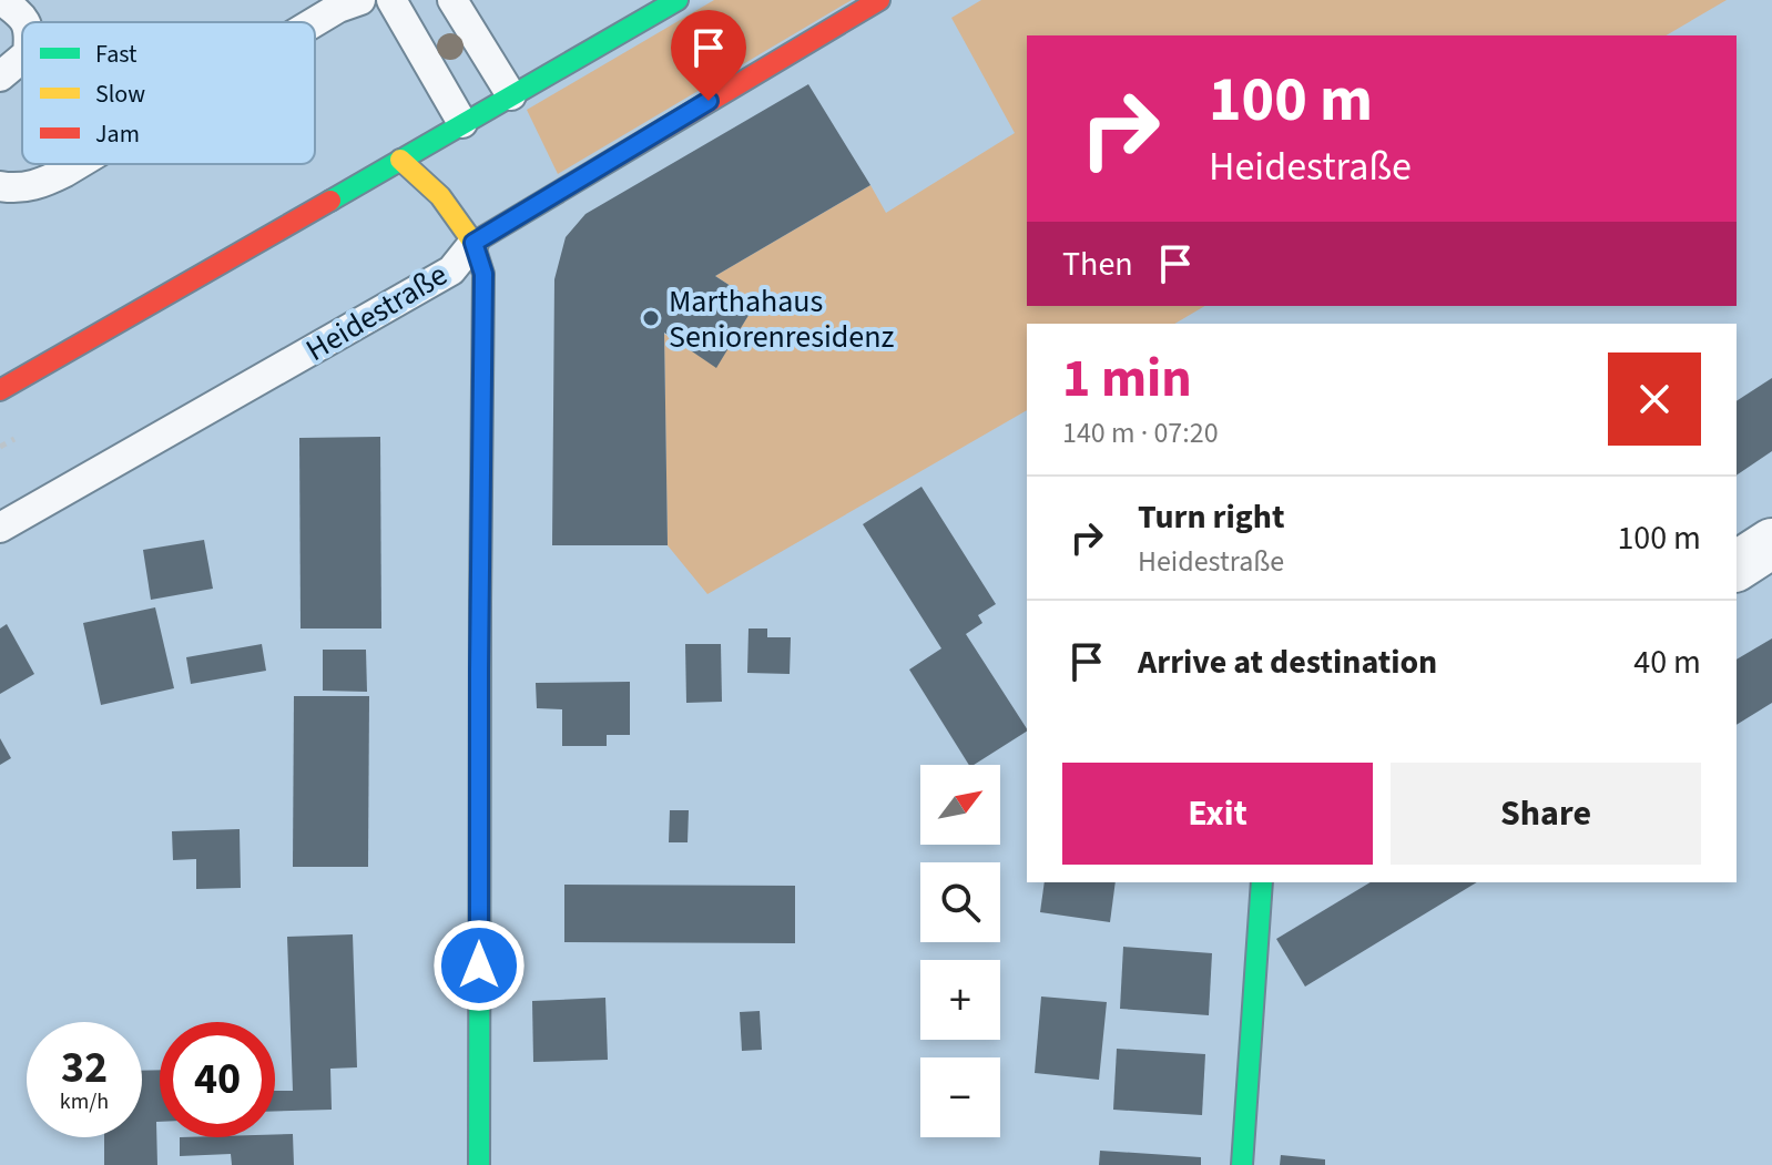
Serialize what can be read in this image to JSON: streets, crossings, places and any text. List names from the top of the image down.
{
  "streets": {
    "street": ["Heidestraße"]
  },
  "places": ["Marthahaus Seniorenresidenz"],
  "legend": ["Fast", "Slow", "Jam"],
  "north": "top right",
  "page": {
    "turn": ["100 m", "Heidestraße"],
    "then": "Then",
    "heading": ["1 min", "140 m · 07:20"],
    "list": [
      {
        "name": "Turn right",
        "note": "Heidestraße",
        "value": "100 m"
      },
      {
        "name": "Arrive at destination",
        "value": "40 m"
      }
    ],
    "buttons": ["Exit", "Share"],
    "map_buttons": ["+", "−"],
    "speed": "32 km/h",
    "limit": "40"
  }
}
